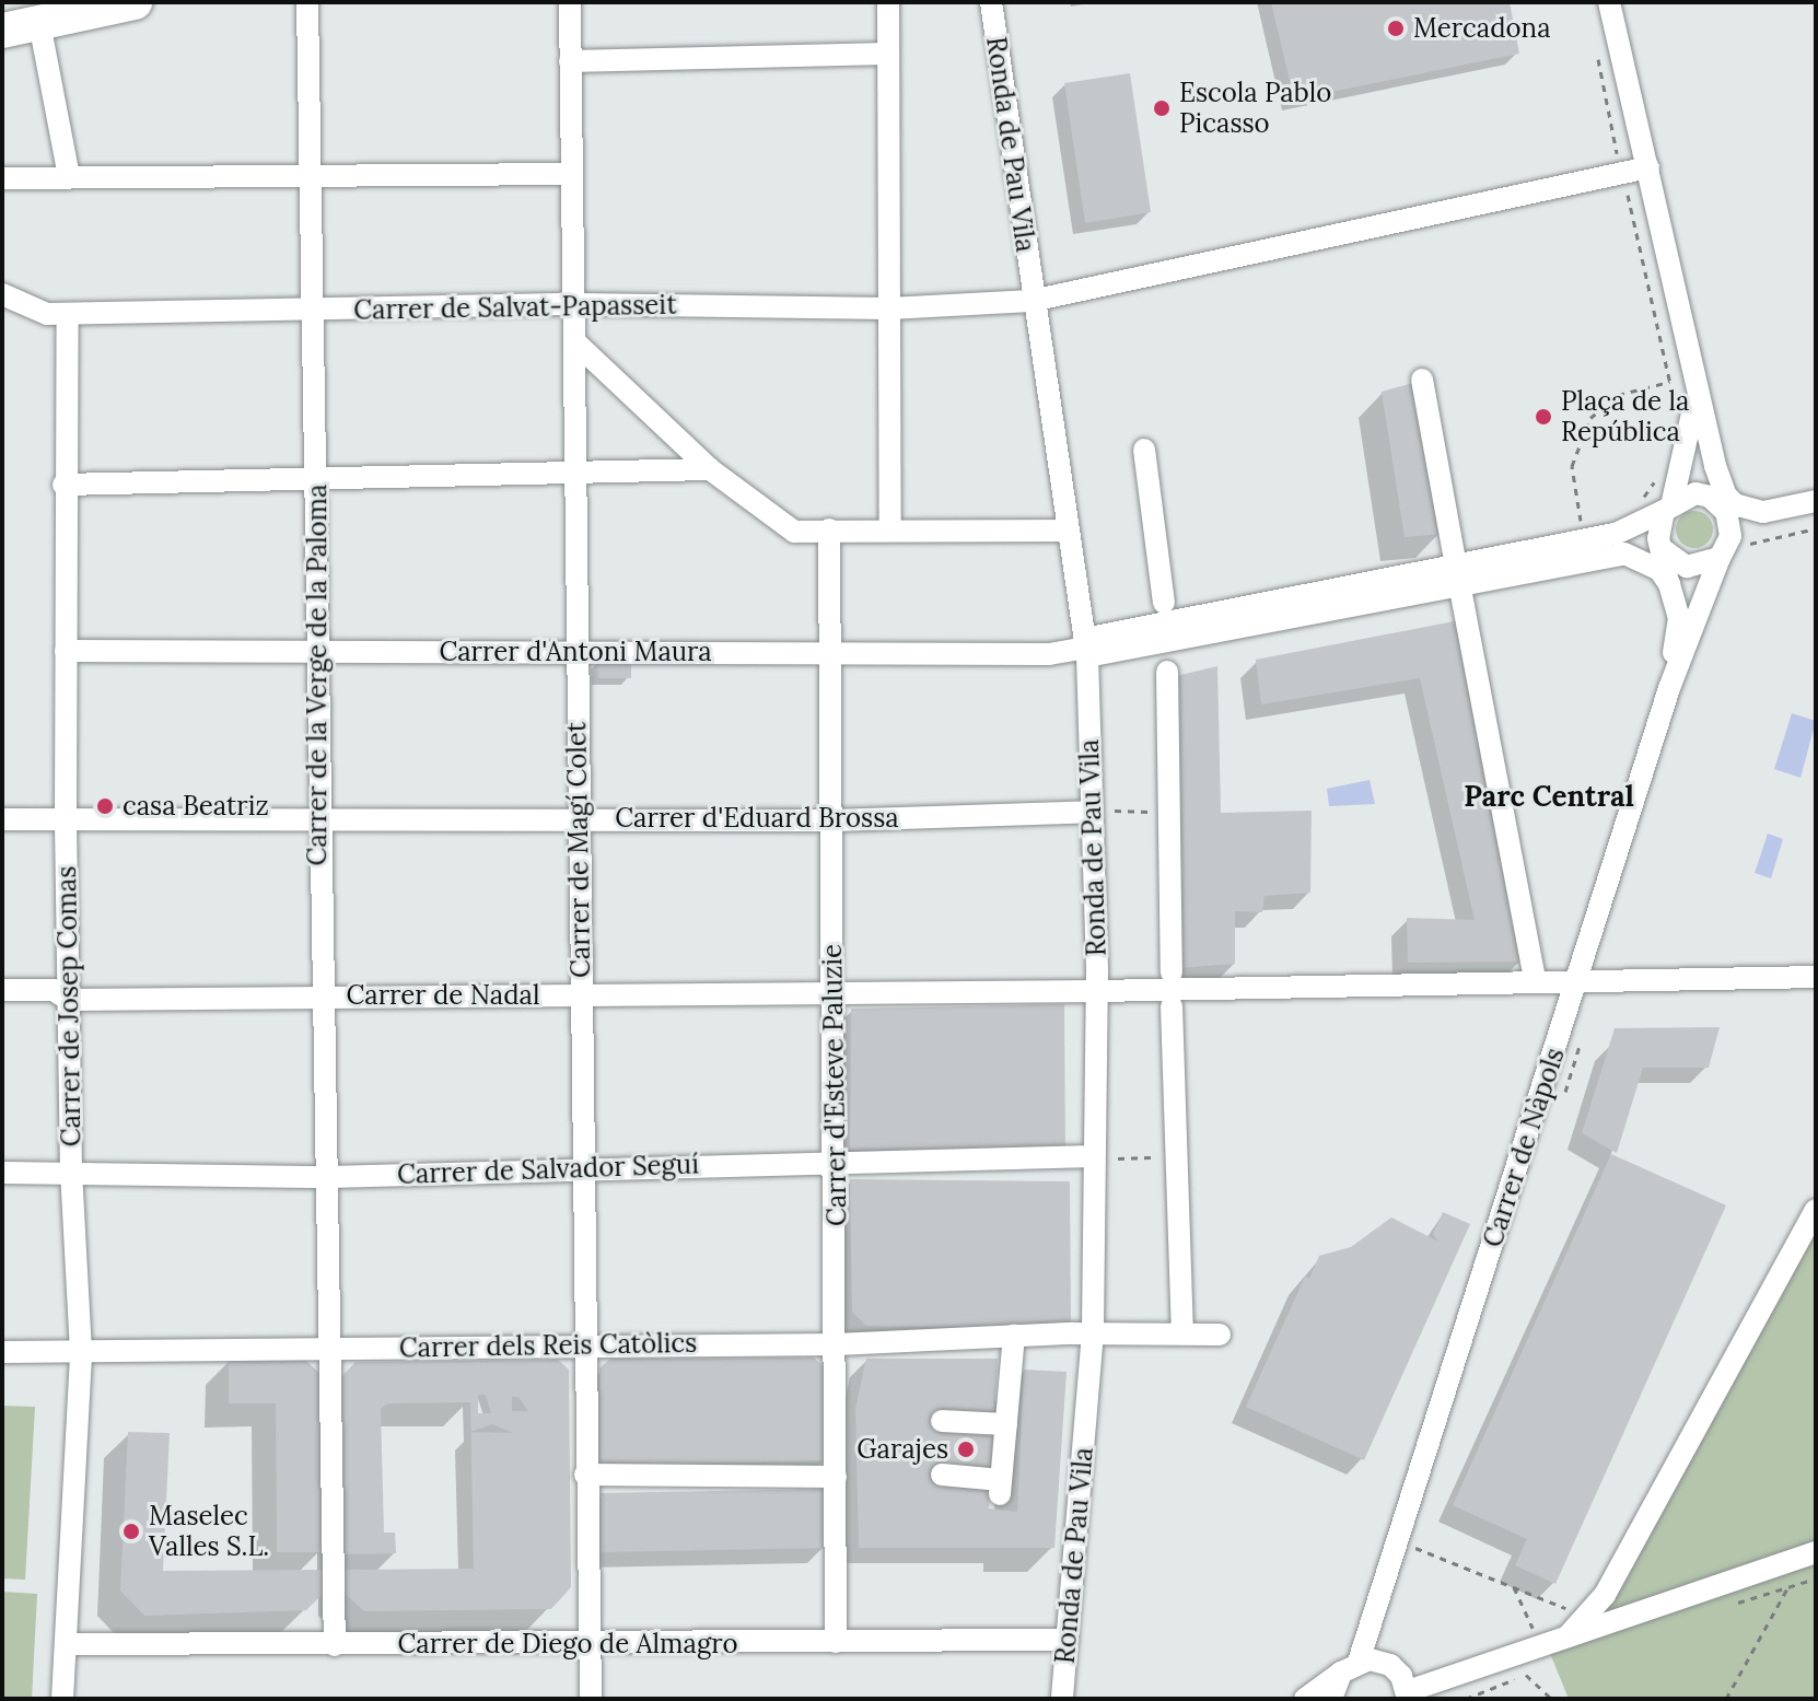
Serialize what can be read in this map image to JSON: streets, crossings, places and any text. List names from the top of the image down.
{
  "streets": {
    "street": [
      "Ronda de Pau Vila",
      "Carrer de Salvat-Papasseit",
      "Carrer d'Antoni Maura",
      "Carrer de la Verge de la Paloma",
      "Carrer d'Eduard Brossa",
      "Carrer de Magí Colet",
      "Carrer de Nadal",
      "Carrer de Josep Comas",
      "Carrer d'Esteve Paluzie",
      "Carrer de Nàpols",
      "Carrer de Salvador Seguí",
      "Carrer dels Reis Catòlics",
      "Carrer de Diego de Almagro"
    ]
  },
  "crossings": [
    ["Ronda de Pau Vila", "Carrer de Salvat-Papasseit"],
    ["Ronda de Pau Vila", "Carrer d'Antoni Maura"],
    ["Ronda de Pau Vila", "Carrer d'Eduard Brossa"],
    ["Ronda de Pau Vila", "Carrer de Nadal"],
    ["Ronda de Pau Vila", "Carrer de Salvador Seguí"],
    ["Ronda de Pau Vila", "Carrer dels Reis Catòlics"],
    ["Ronda de Pau Vila", "Carrer de Diego de Almagro"],
    ["Carrer de Salvat-Papasseit", "Carrer de la Verge de la Paloma"],
    ["Carrer de Salvat-Papasseit", "Carrer de Magí Colet"],
    ["Carrer de Salvat-Papasseit", "Carrer de Josep Comas"],
    ["Carrer d'Antoni Maura", "Carrer de la Verge de la Paloma"],
    ["Carrer d'Antoni Maura", "Carrer de Magí Colet"],
    ["Carrer d'Antoni Maura", "Carrer de Josep Comas"],
    ["Carrer d'Antoni Maura", "Carrer d'Esteve Paluzie"],
    ["Carrer de la Verge de la Paloma", "Carrer d'Eduard Brossa"],
    ["Carrer de la Verge de la Paloma", "Carrer de Nadal"],
    ["Carrer de la Verge de la Paloma", "Carrer de Salvador Seguí"],
    ["Carrer de la Verge de la Paloma", "Carrer dels Reis Catòlics"],
    ["Carrer de la Verge de la Paloma", "Carrer de Diego de Almagro"],
    ["Carrer d'Eduard Brossa", "Carrer de Magí Colet"],
    ["Carrer d'Eduard Brossa", "Carrer de Josep Comas"],
    ["Carrer d'Eduard Brossa", "Carrer d'Esteve Paluzie"],
    ["Carrer de Magí Colet", "Carrer de Nadal"],
    ["Carrer de Magí Colet", "Carrer de Salvador Seguí"],
    ["Carrer de Magí Colet", "Carrer dels Reis Catòlics"],
    ["Carrer de Magí Colet", "Carrer de Diego de Almagro"],
    ["Carrer de Nadal", "Carrer de Josep Comas"],
    ["Carrer de Nadal", "Carrer d'Esteve Paluzie"],
    ["Carrer de Nadal", "Carrer de Nàpols"],
    ["Carrer de Josep Comas", "Carrer de Salvador Seguí"],
    ["Carrer de Josep Comas", "Carrer dels Reis Catòlics"],
    ["Carrer de Josep Comas", "Carrer de Diego de Almagro"],
    ["Carrer d'Esteve Paluzie", "Carrer de Salvador Seguí"],
    ["Carrer d'Esteve Paluzie", "Carrer dels Reis Catòlics"],
    ["Carrer d'Esteve Paluzie", "Carrer de Diego de Almagro"]
  ],
  "districts": ["Parc Central"],
  "places": [
    "Mercadona",
    "Escola Pablo Picasso",
    "Plaça de la República",
    "casa Beatriz",
    "Garajes",
    "Maselec Valles S.L."
  ]
}
